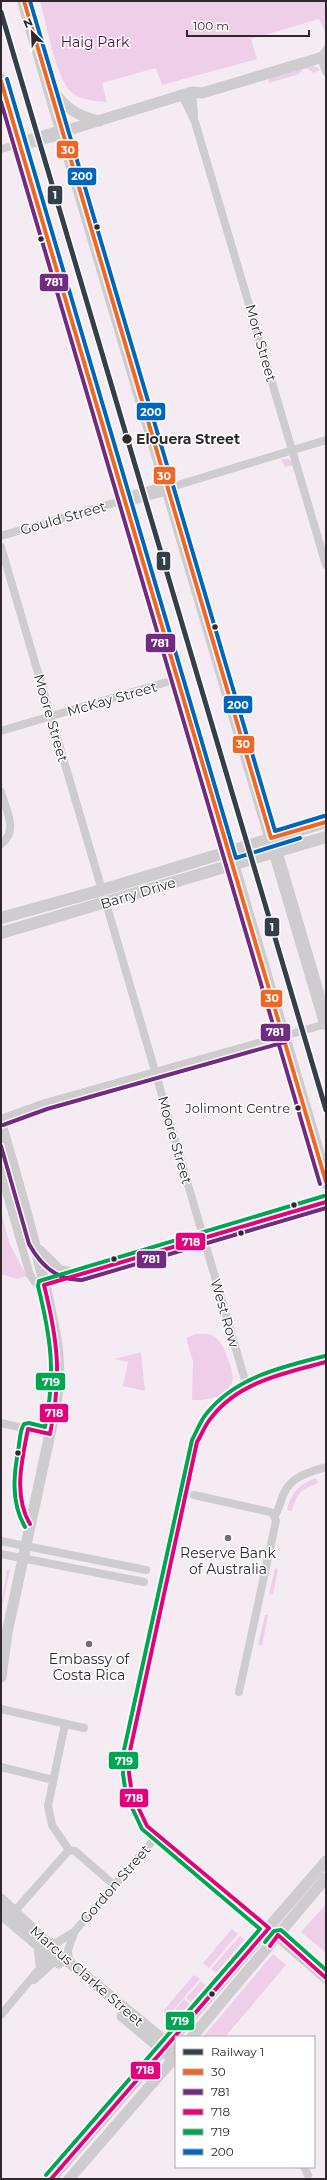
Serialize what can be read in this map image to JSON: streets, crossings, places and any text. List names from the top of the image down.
{
  "streets": {
    "main road": ["Barry Drive"],
    "street": [
      "Mort Street",
      "Gould Street",
      "McKay Street",
      "Moore Street",
      "West Row",
      "Gordon Street",
      "Marcus Clarke Street"
    ]
  },
  "crossings": [
    ["McKay Street", "Moore Street"],
    ["Moore Street", "Barry Drive"],
    ["Moore Street", "West Row"],
    ["Gordon Street", "Marcus Clarke Street"]
  ],
  "parks": ["Haig Park"],
  "places": [
    "Elouera Street",
    "Jolimont Centre",
    "Reserve Bank of Australia",
    "Embassy of Costa Rica"
  ],
  "lines": [
    "transit line 30",
    "transit line 200",
    "rail line 1",
    "transit line 781",
    "transit line 719",
    "transit line 718"
  ],
  "legend": [
    "Railway 1",
    "30",
    "781",
    "718",
    "719",
    "200"
  ],
  "scale_bar": "100 m",
  "north": "top left"
}
